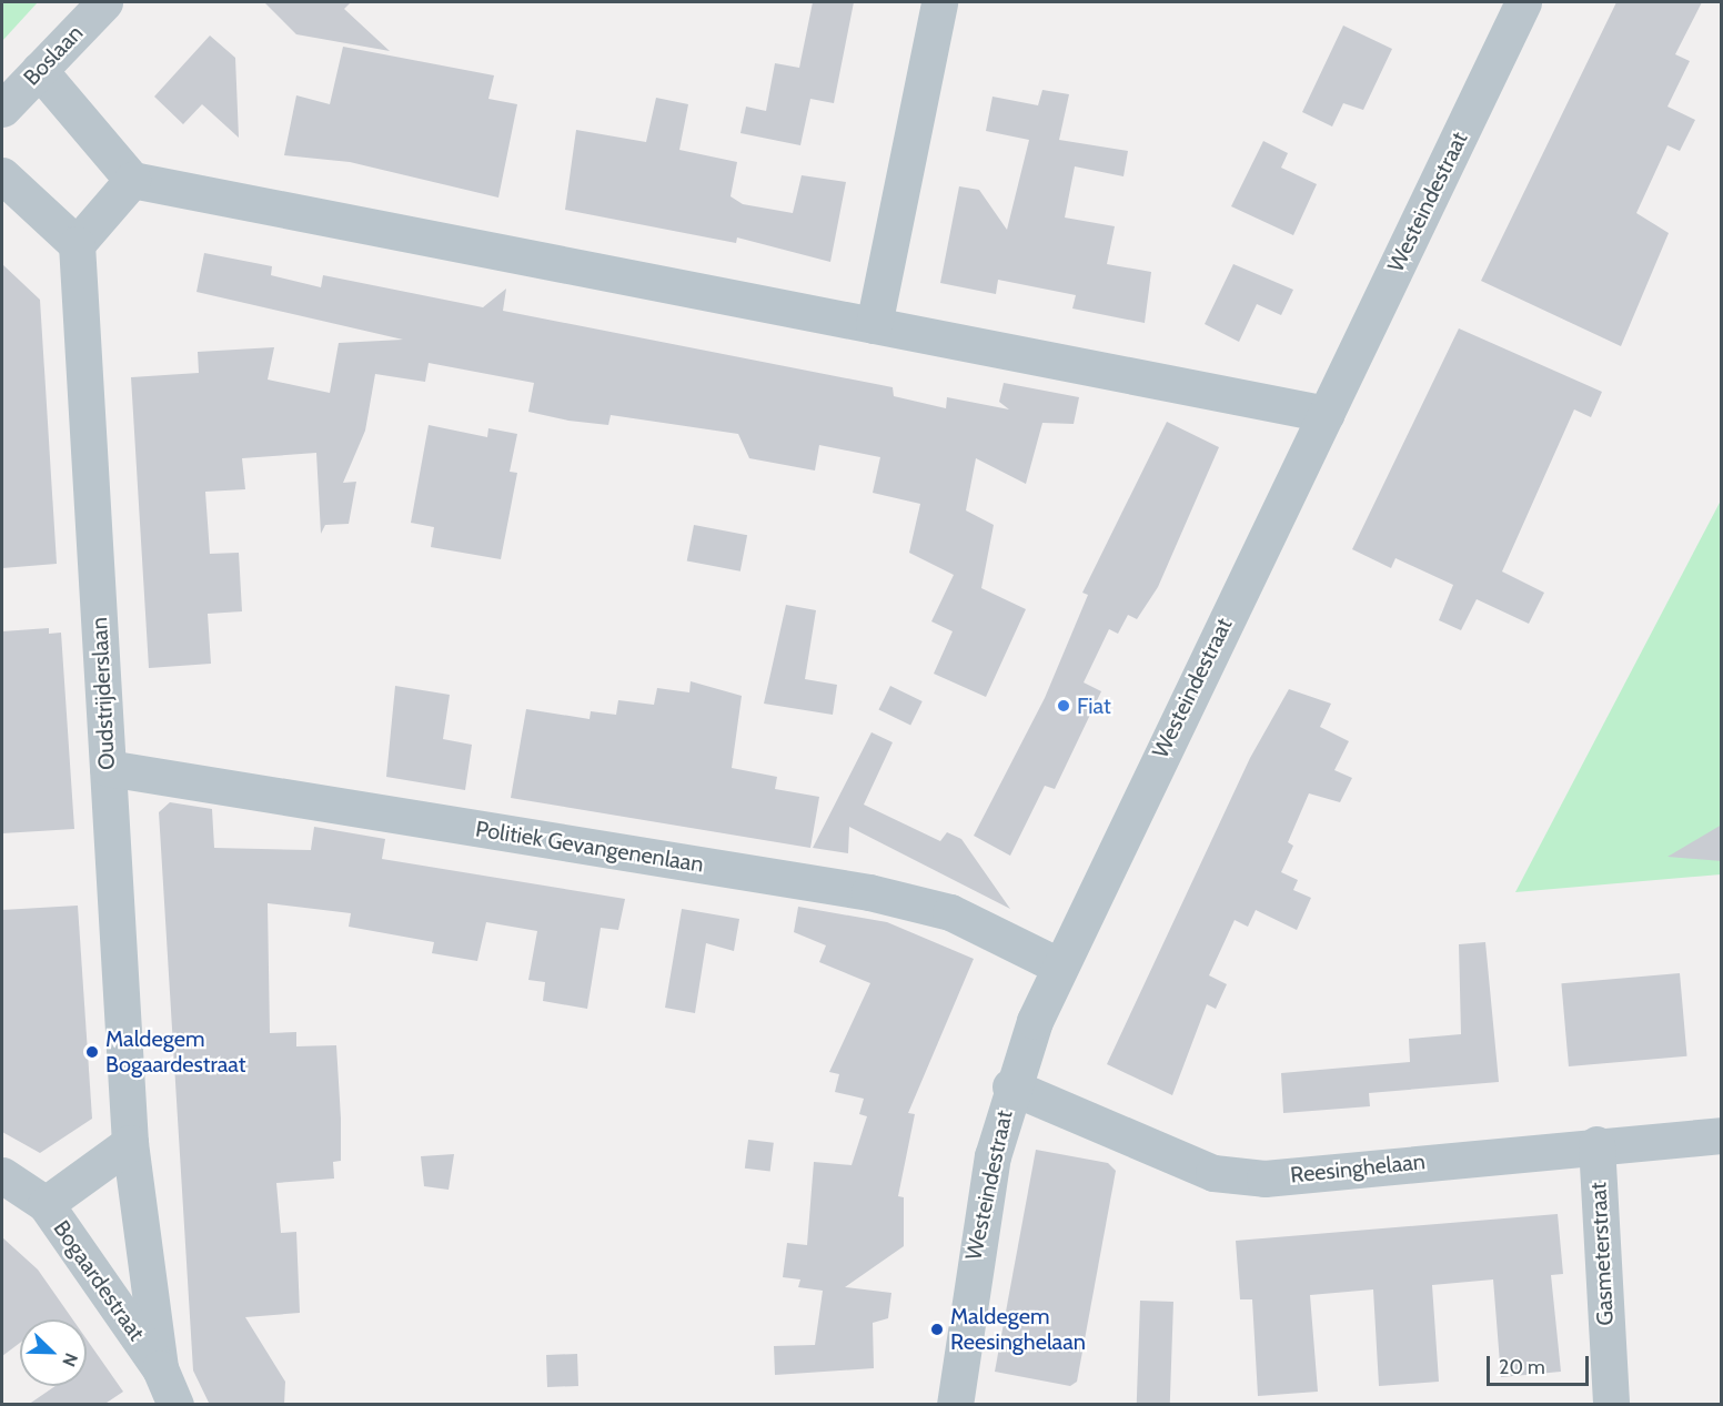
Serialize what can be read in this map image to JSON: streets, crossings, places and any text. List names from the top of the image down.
{
  "streets": {
    "street": [
      "Boslaan",
      "Westeindestraat",
      "Oudstrijderslaan",
      "Politiek Gevangenenlaan",
      "Reesinghelaan",
      "Gasmeterstraat",
      "Bogaardestraat"
    ]
  },
  "crossings": [
    ["Westeindestraat", "Politiek Gevangenenlaan"],
    ["Westeindestraat", "Reesinghelaan"],
    ["Oudstrijderslaan", "Politiek Gevangenenlaan"],
    ["Oudstrijderslaan", "Bogaardestraat"],
    ["Reesinghelaan", "Gasmeterstraat"]
  ],
  "places": ["Fiat", "Maldegem Bogaardestraat", "Maldegem Reesinghelaan"],
  "scale_bar": "20 m",
  "north": "bottom right"
}
